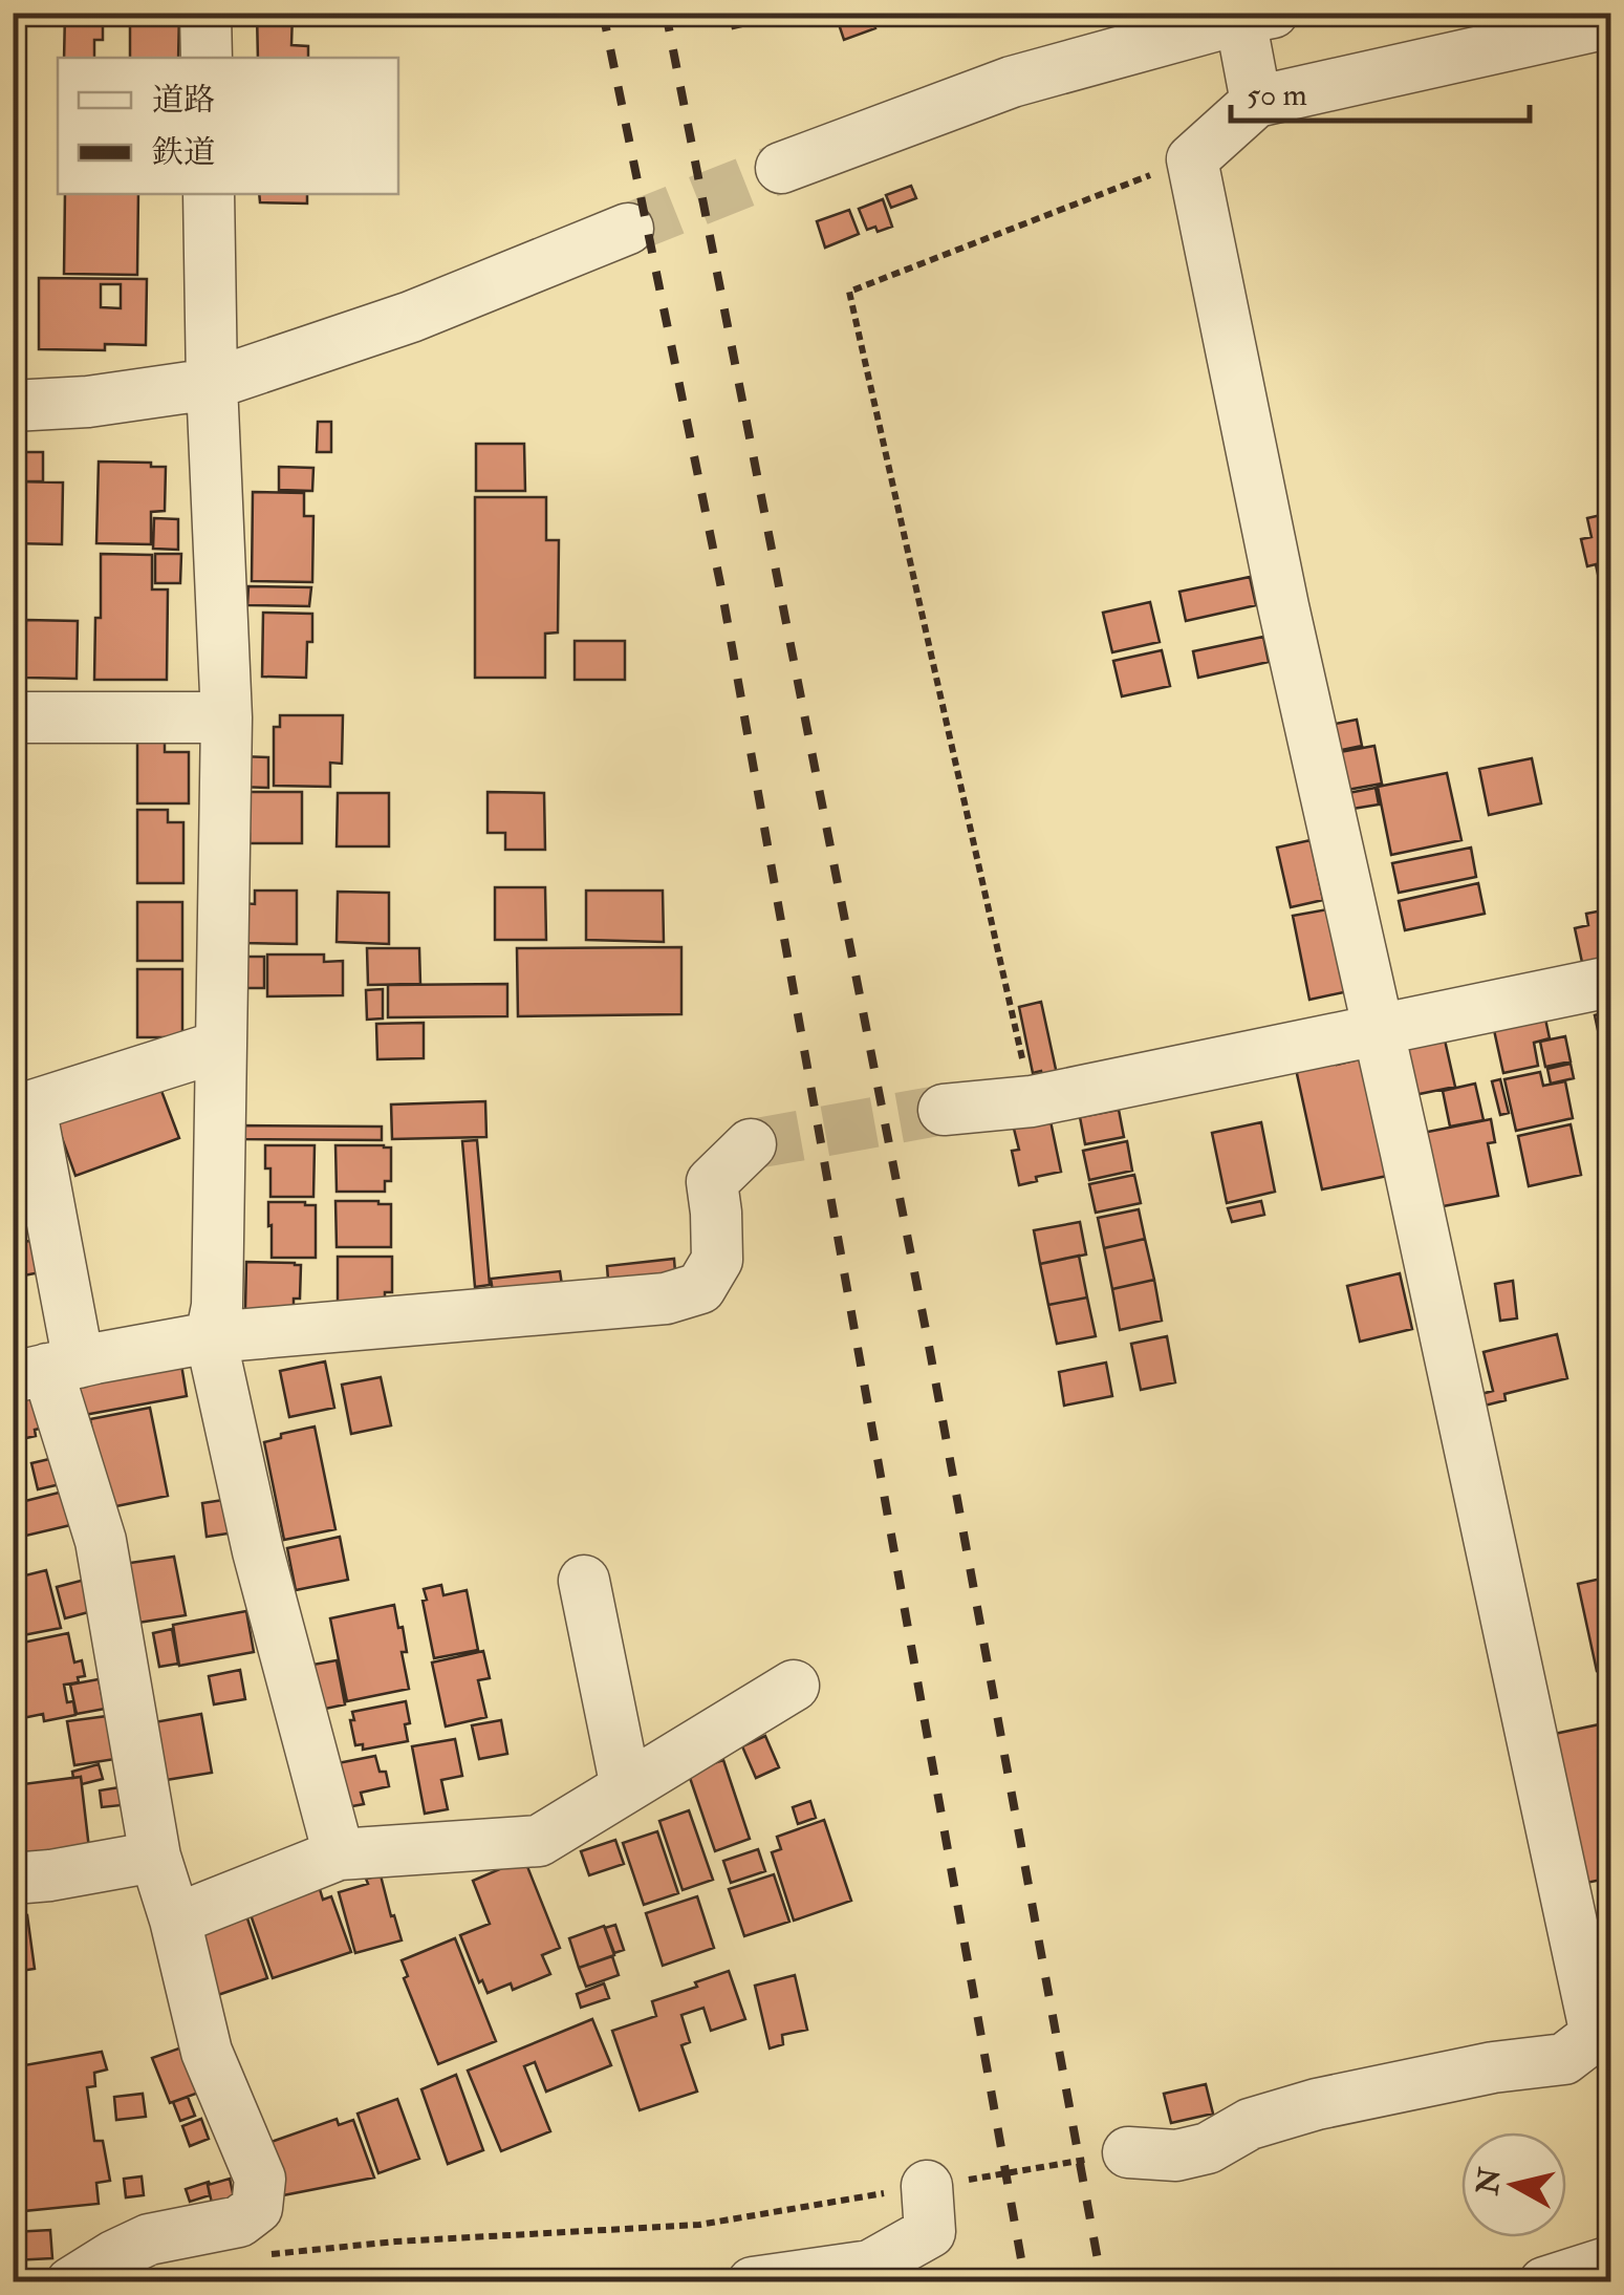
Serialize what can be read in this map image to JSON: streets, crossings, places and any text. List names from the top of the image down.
{
  "legend": ["道路", "鉄道"],
  "scale_bar": "50 m",
  "north": "left"
}
